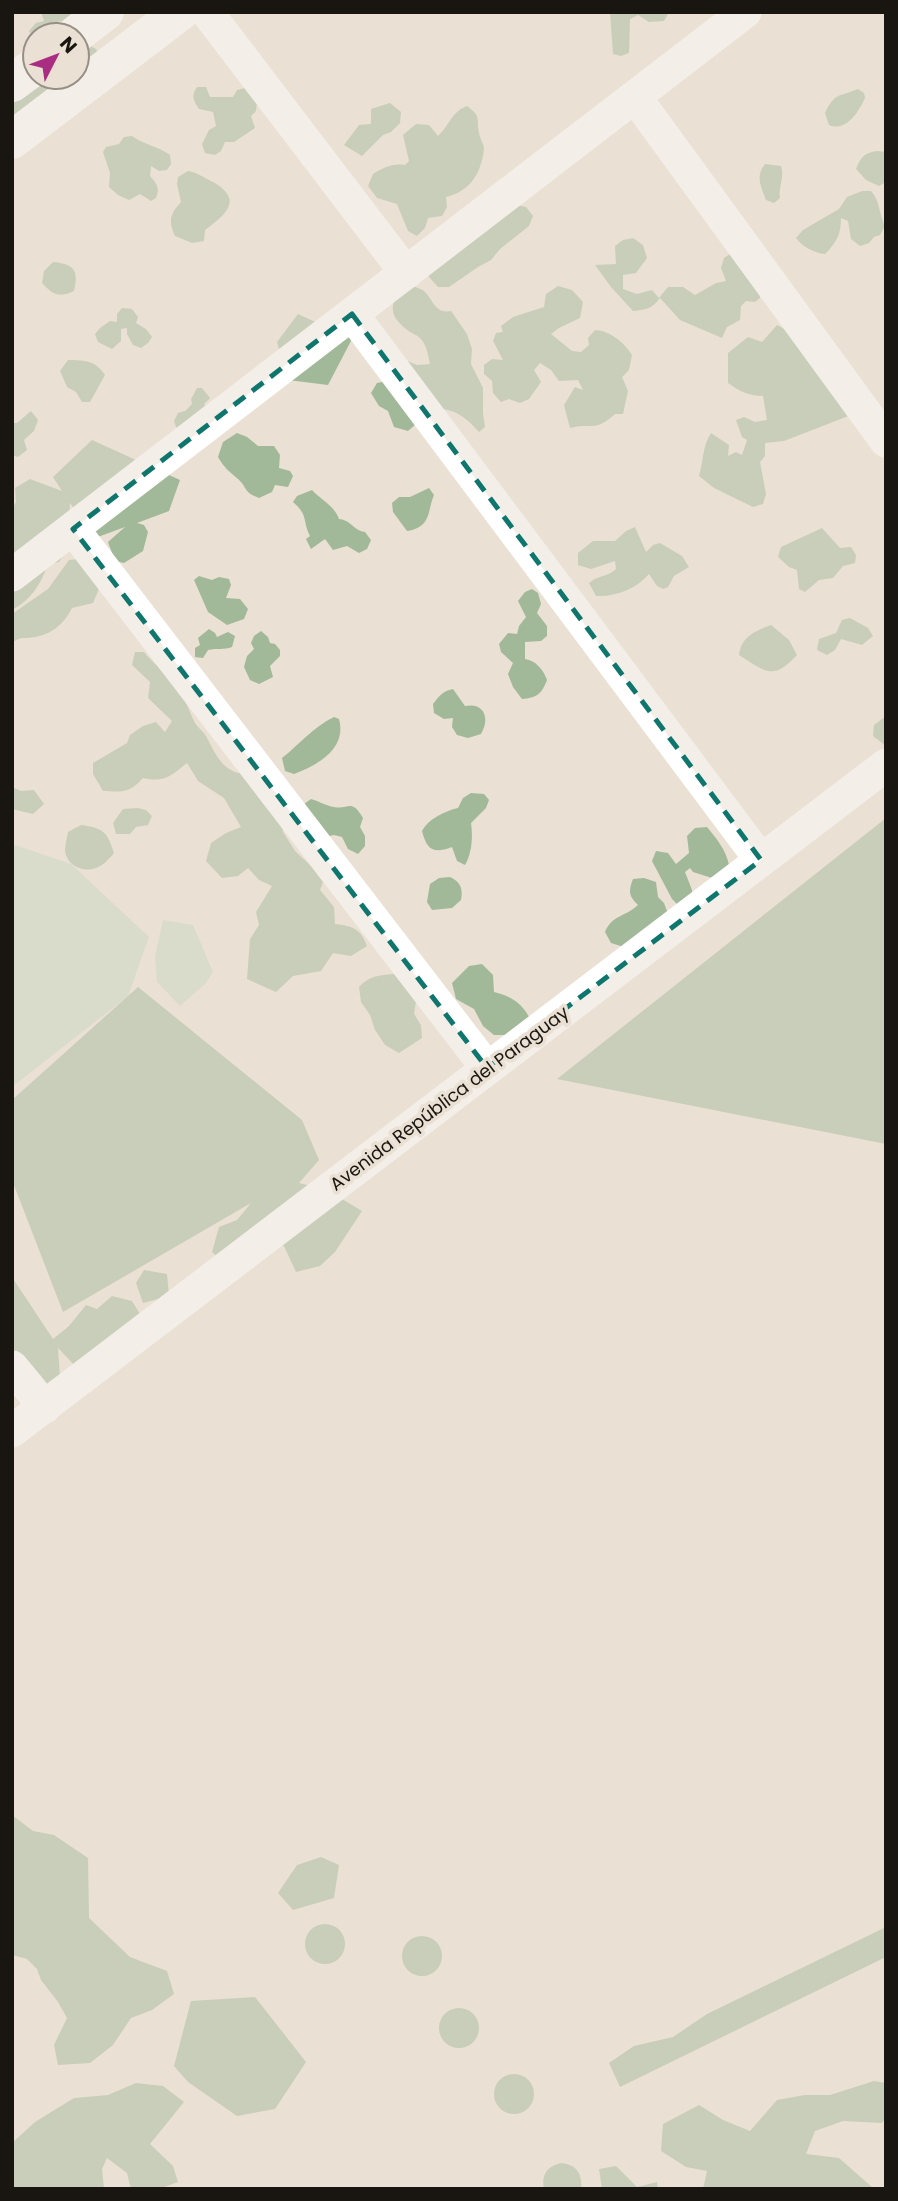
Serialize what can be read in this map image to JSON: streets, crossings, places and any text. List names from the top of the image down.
{
  "streets": {
    "street": ["Avenida República del Paraguay"]
  },
  "north": "top right"
}
